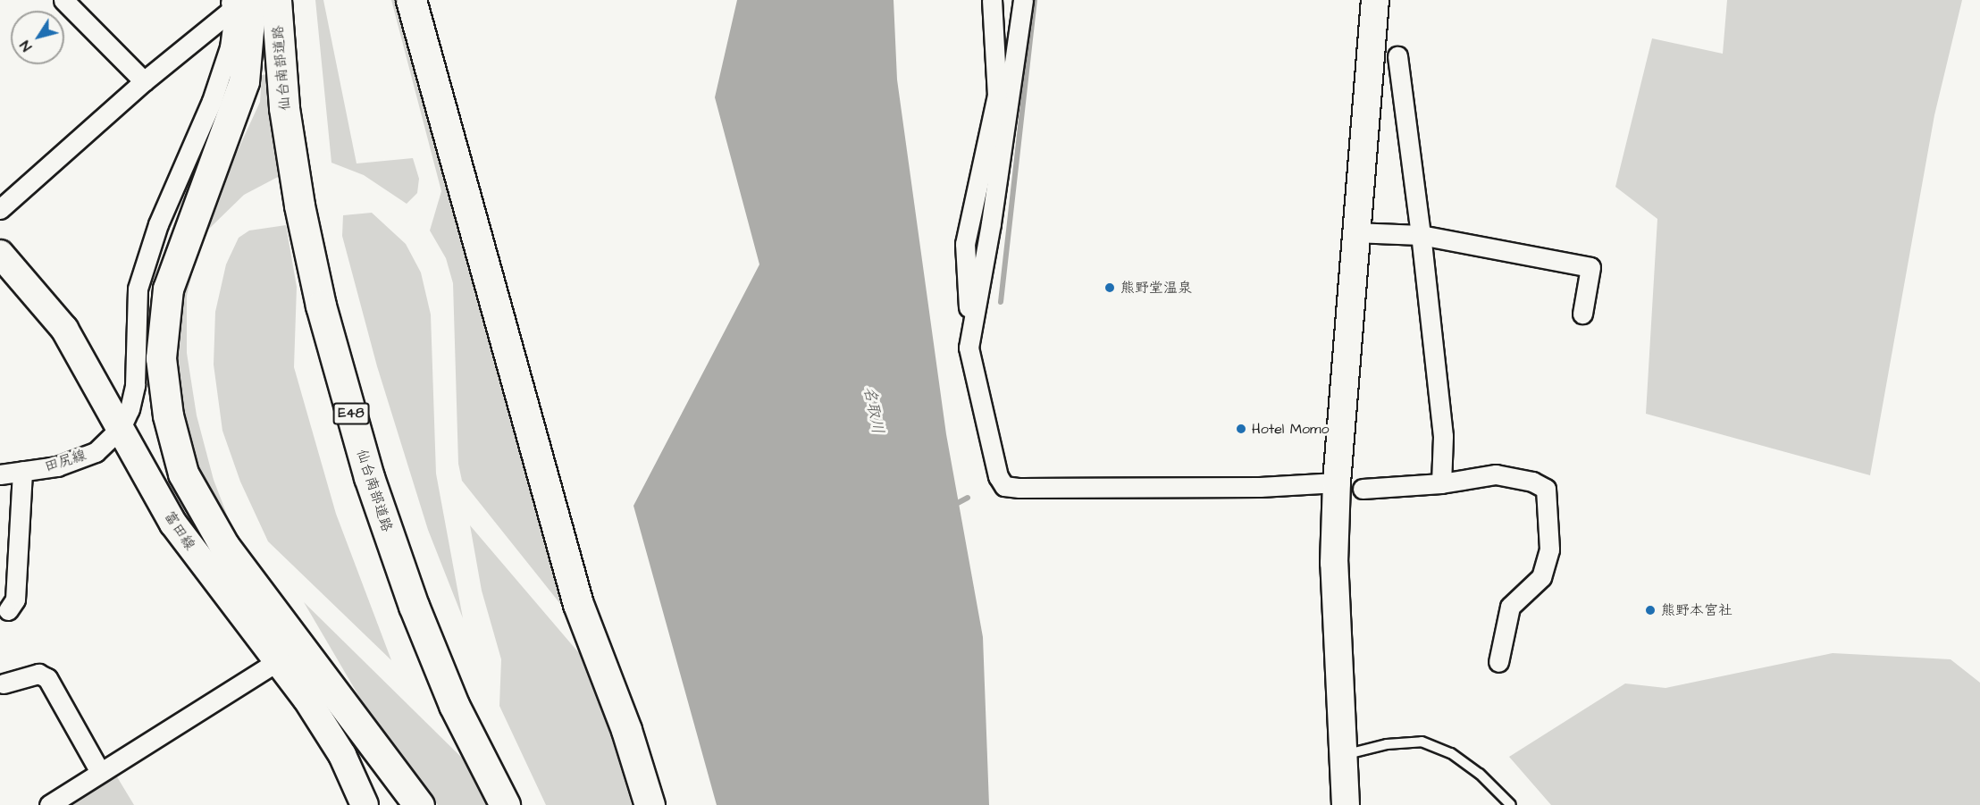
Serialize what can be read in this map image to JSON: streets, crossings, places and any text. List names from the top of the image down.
{
  "streets": {
    "highway": ["仙台南部道路", "E48"],
    "street": ["田尻線", "富田線"]
  },
  "crossings": [
    ["田尻線", "富田線"]
  ],
  "water": ["名取川"],
  "places": ["熊野堂温泉", "Hotel Momo", "熊野本宮社"],
  "north": "bottom left"
}
